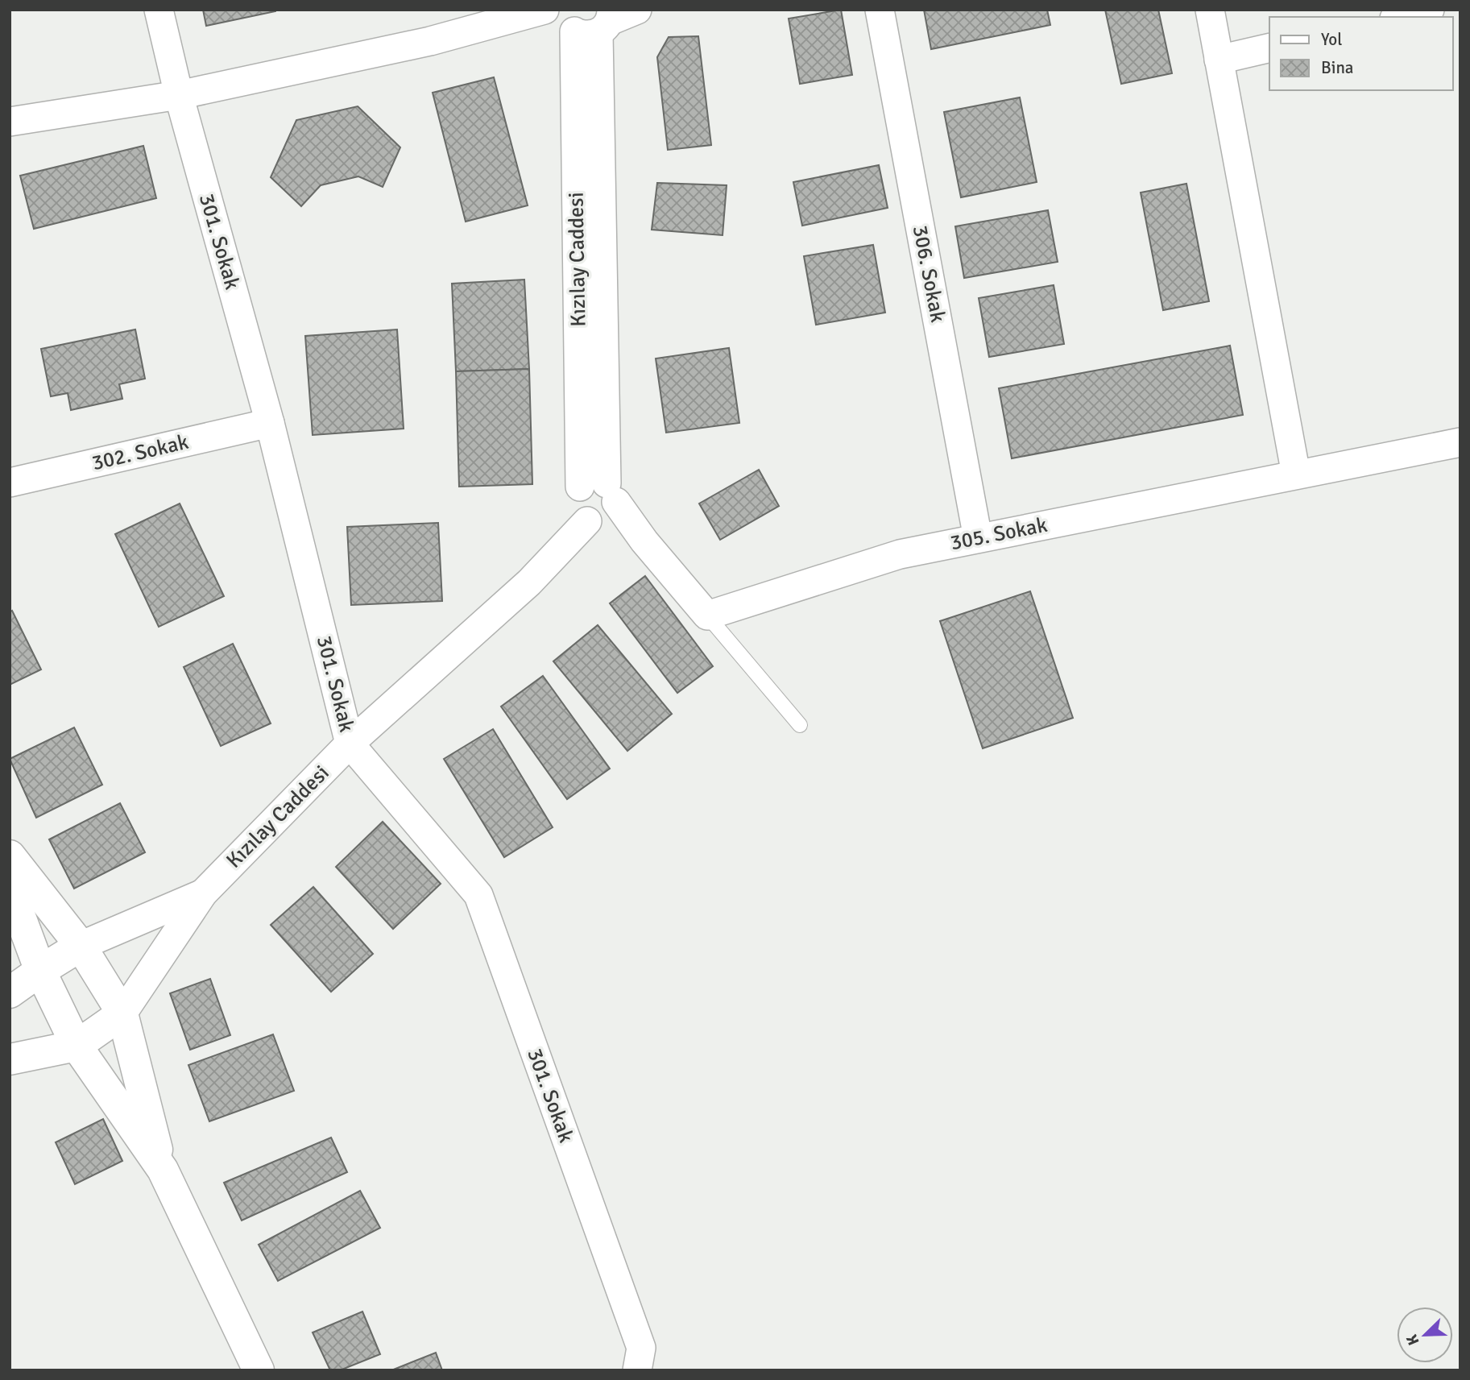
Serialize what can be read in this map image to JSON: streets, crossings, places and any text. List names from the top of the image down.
{
  "streets": {
    "street": [
      "301. Sokak",
      "Kızılay Caddesi",
      "306. Sokak",
      "302. Sokak",
      "305. Sokak"
    ]
  },
  "crossings": [
    ["301. Sokak", "Kızılay Caddesi"],
    ["301. Sokak", "302. Sokak"],
    ["306. Sokak", "305. Sokak"]
  ],
  "legend": ["Yol", "Bina"],
  "north": "bottom left"
}
